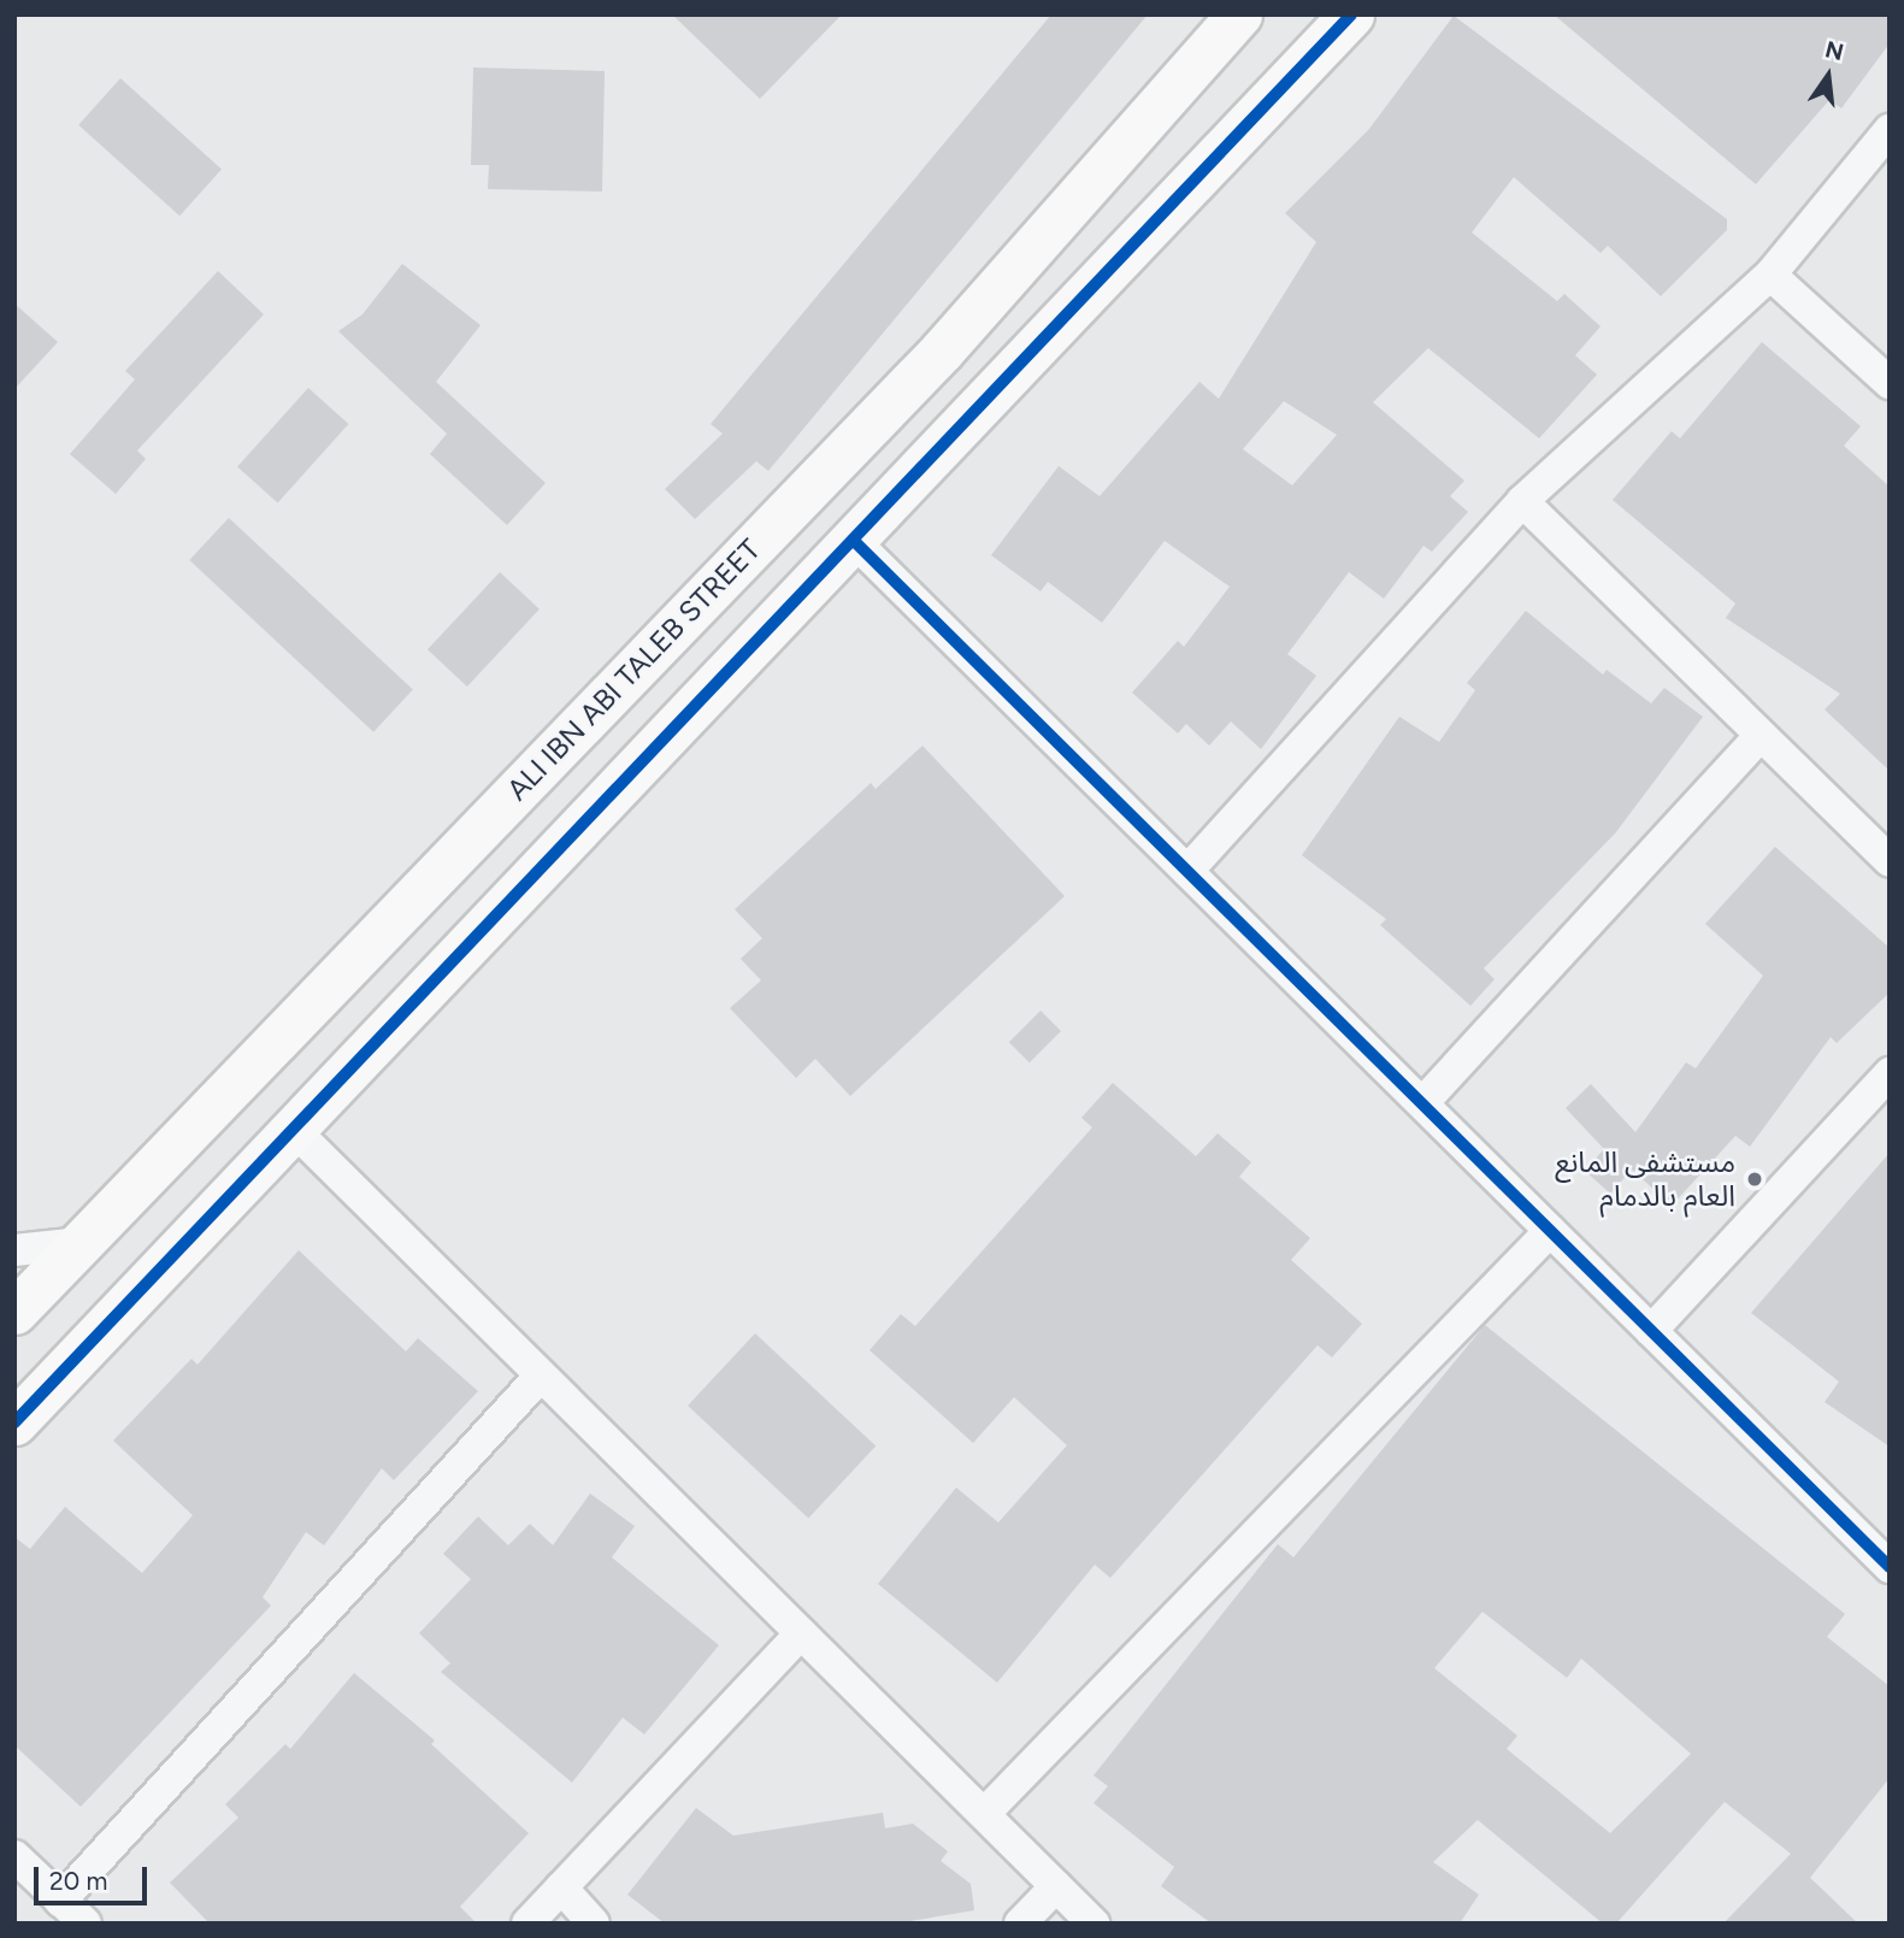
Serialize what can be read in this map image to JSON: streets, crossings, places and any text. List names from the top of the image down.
{
  "streets": {
    "street": ["ALI IBN ABI TALEB STREET"]
  },
  "places": ["مستشفى المانع العام بالدمام"],
  "scale_bar": "20 m",
  "north": "top"
}
